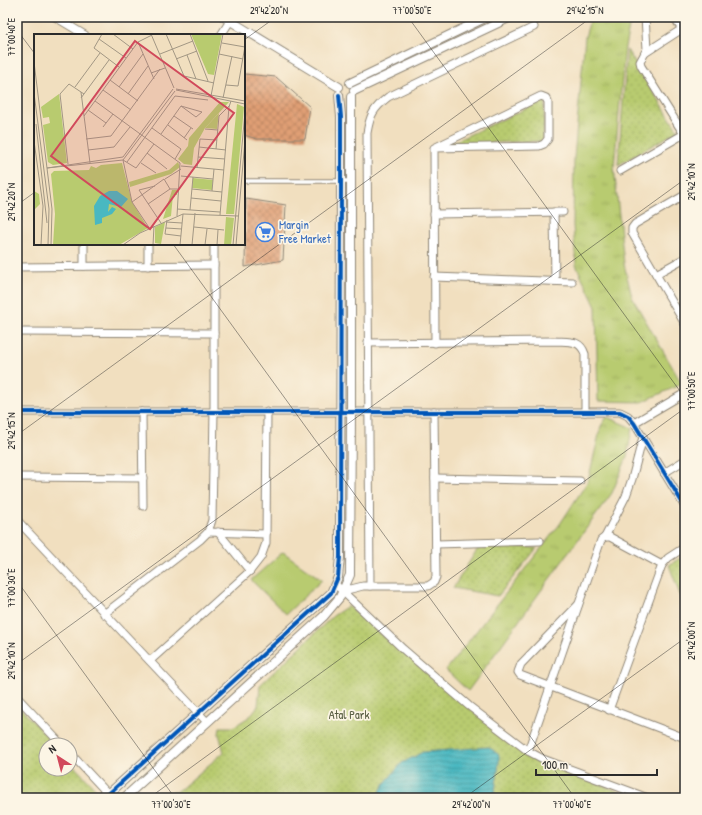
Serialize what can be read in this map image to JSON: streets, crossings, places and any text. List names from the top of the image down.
{
  "parks": ["Atal Park"],
  "places": {
    "supermarket": ["Margin Free Market"]
  },
  "scale_bar": "100 m",
  "north": "top left",
  "coordinates": [
    "29°42'20\"N",
    "77°00'50\"E",
    "29°42'15\"N",
    "77°00'40\"E",
    "29°42'10\"N",
    "77°00'30\"E",
    "29°42'00\"N"
  ]
}
